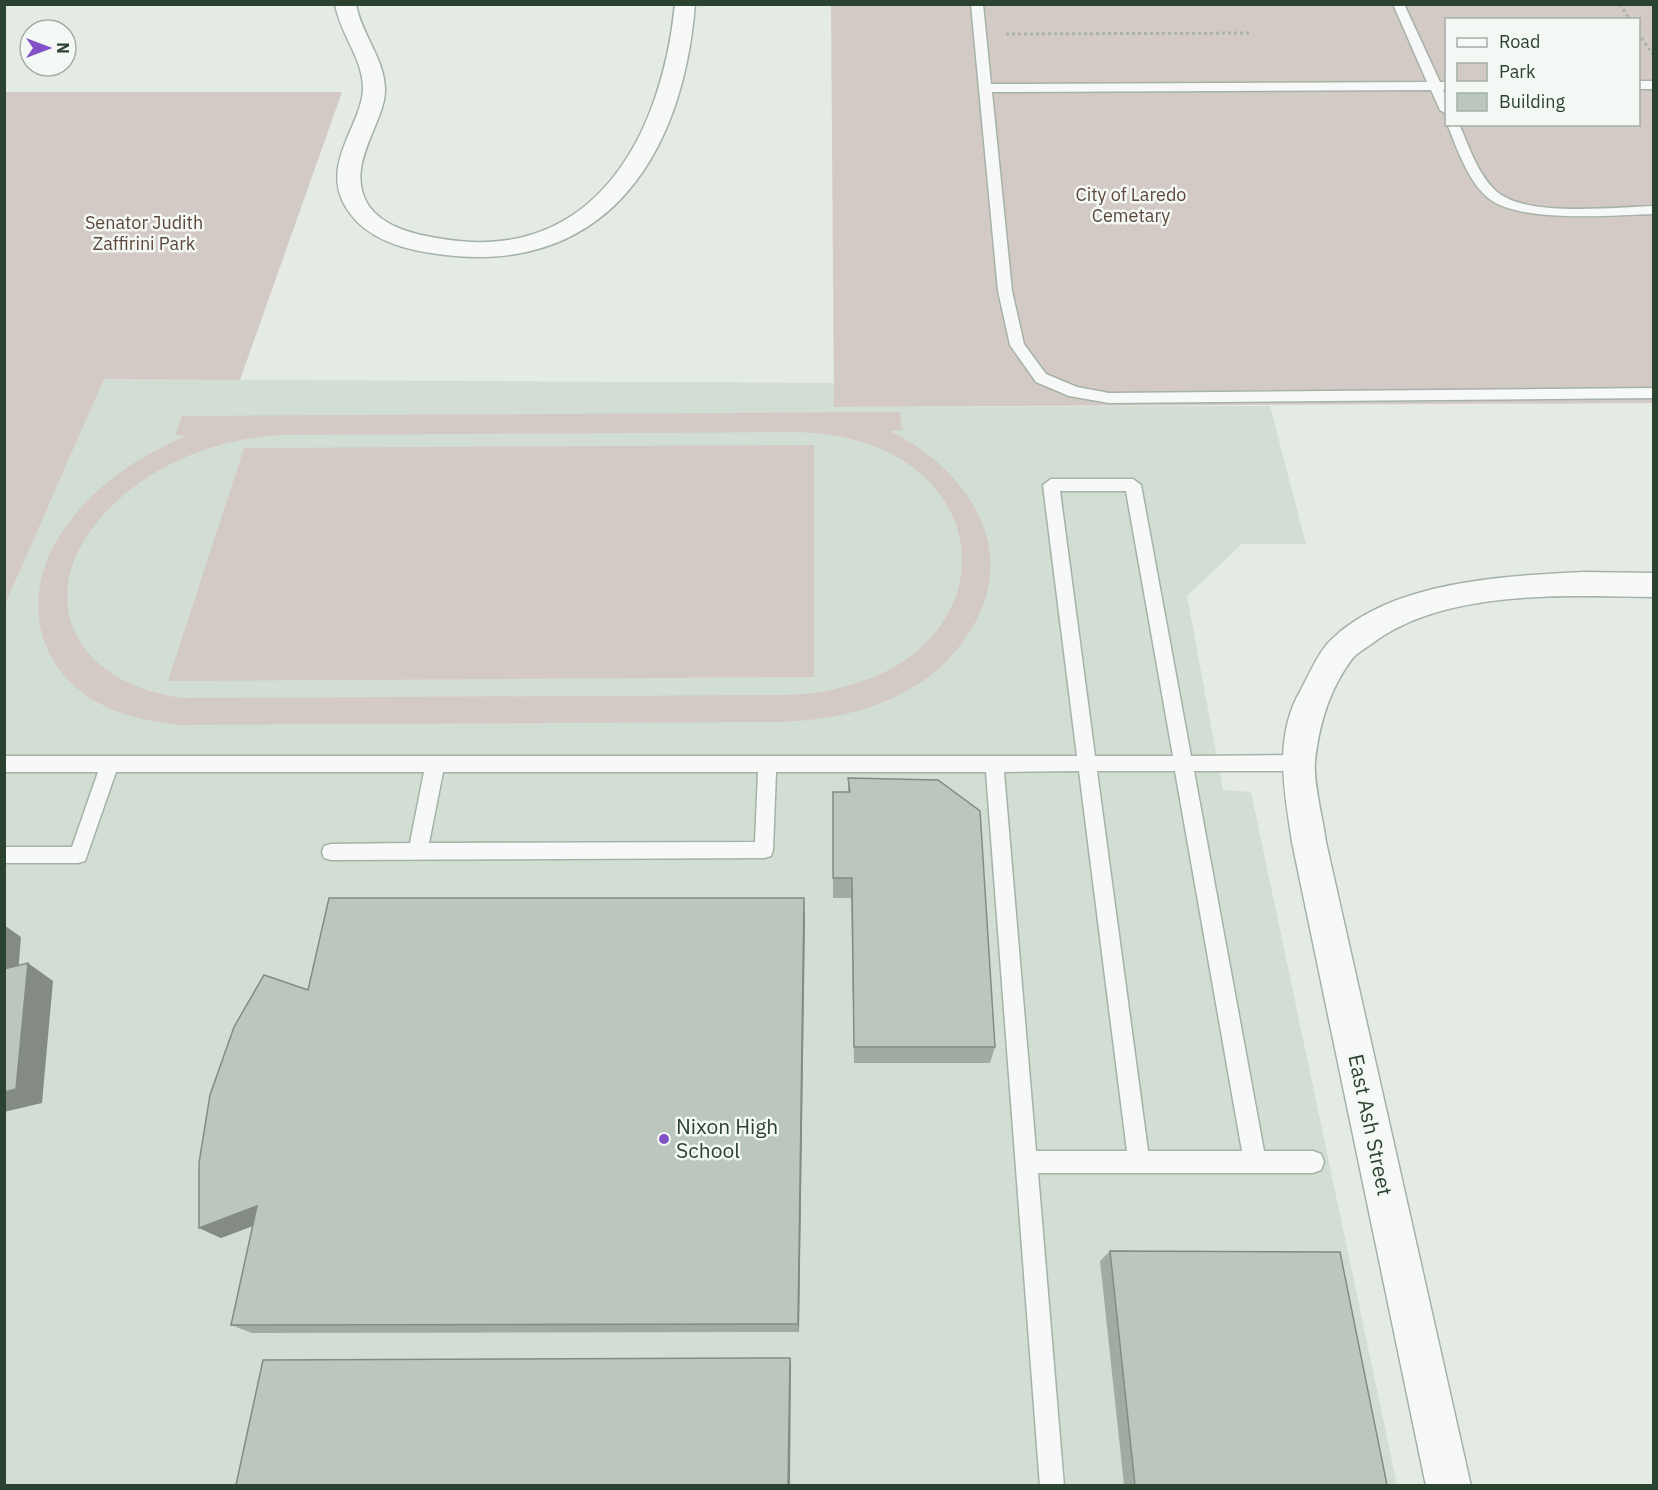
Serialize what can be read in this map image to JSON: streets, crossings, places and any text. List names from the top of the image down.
{
  "streets": {
    "street": ["East Ash Street"]
  },
  "parks": ["City of Laredo Cemetary", "Senator Judith Zaffirini Park"],
  "places": ["Nixon High School"],
  "legend": ["Road", "Park", "Building"],
  "north": "right"
}
